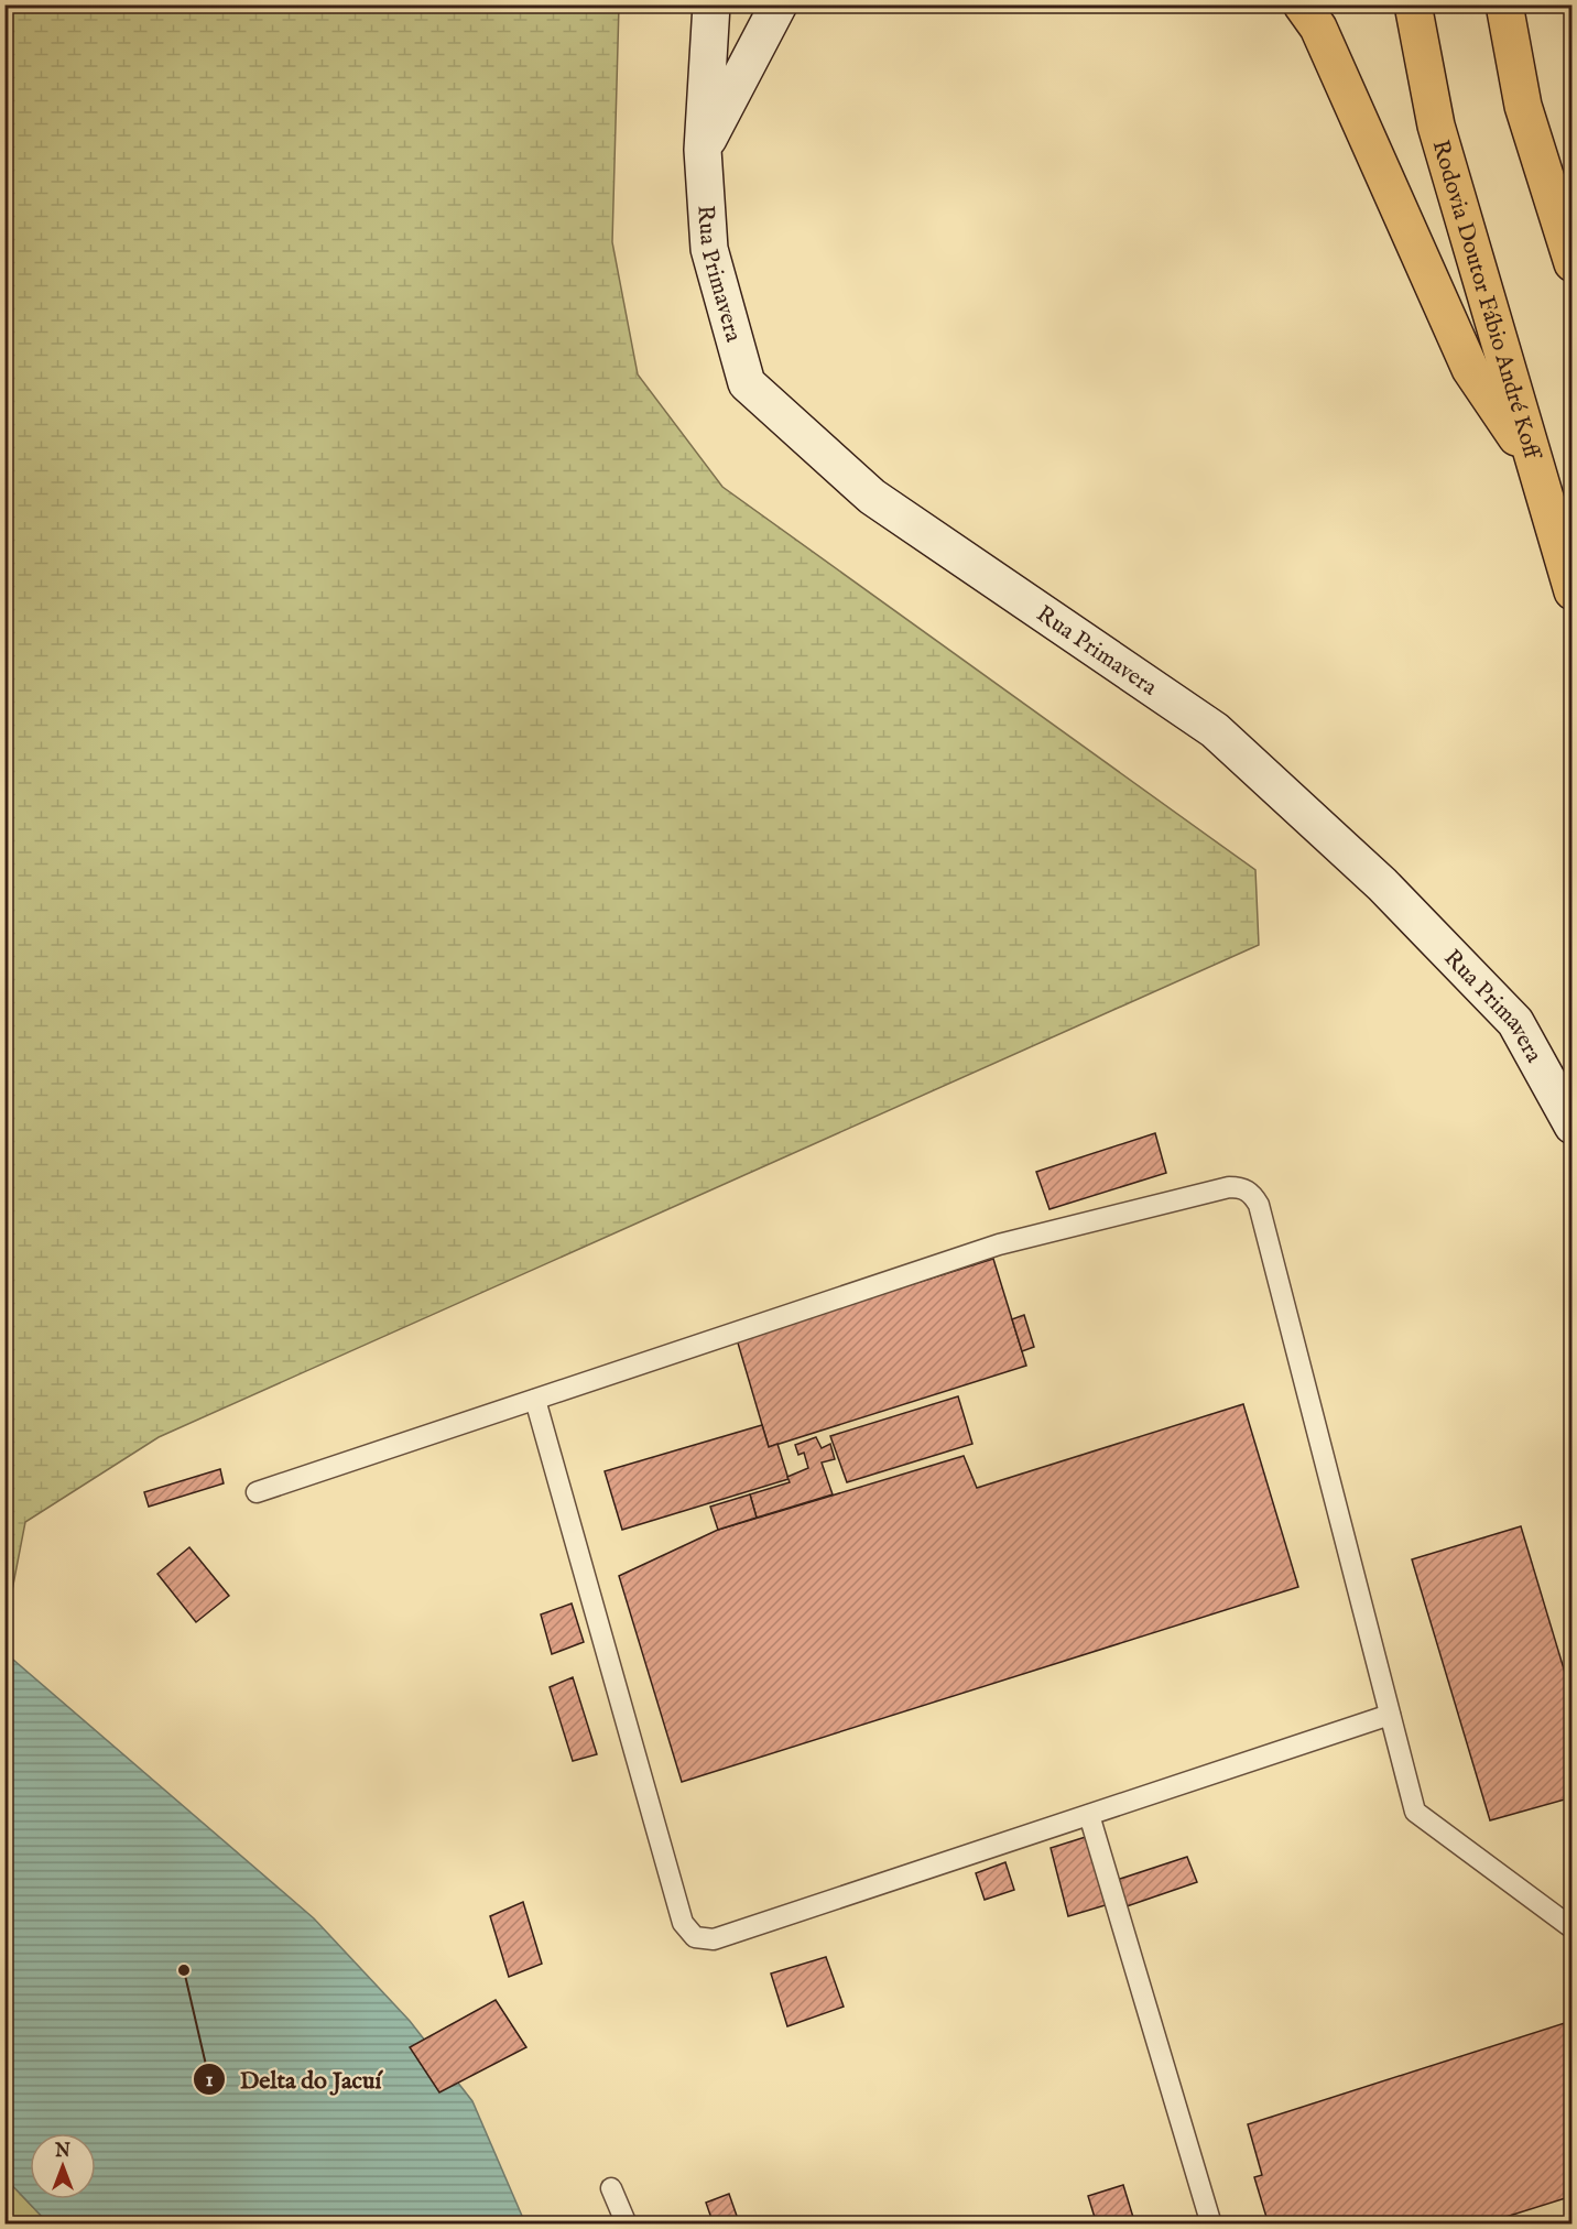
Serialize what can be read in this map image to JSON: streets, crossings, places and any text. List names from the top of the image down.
{
  "streets": {
    "highway": ["Rodovia Doutor Fábio André Koff"],
    "main road": ["Rua Primavera"]
  },
  "places": ["Delta do Jacuí"],
  "north": "top"
}
